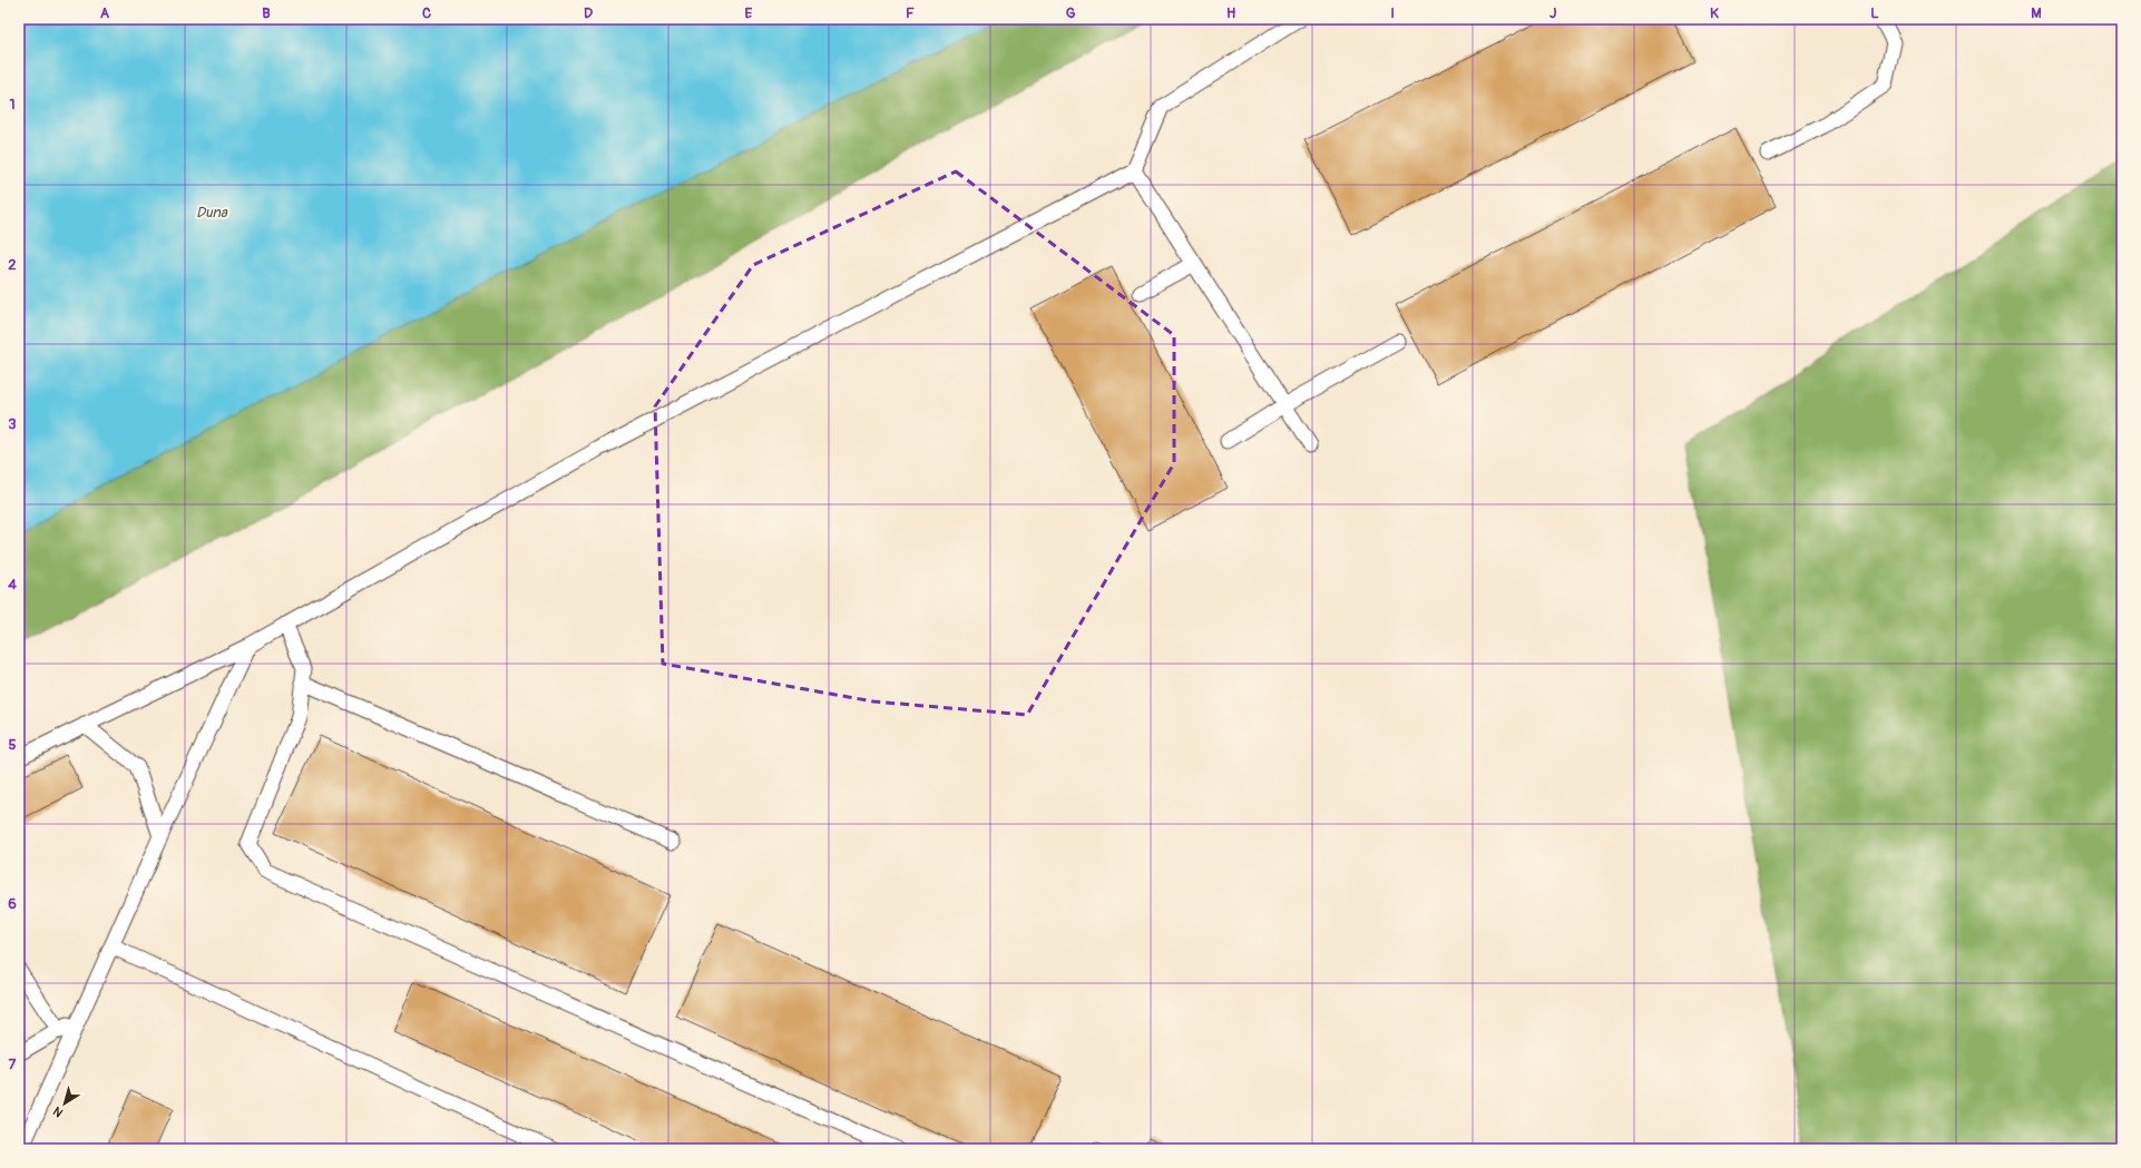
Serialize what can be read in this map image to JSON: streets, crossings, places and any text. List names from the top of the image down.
{
  "water": ["Duna"],
  "north": "bottom left",
  "grid": {
    "columns": [
      "A",
      "B",
      "C",
      "D",
      "E",
      "F",
      "G",
      "H",
      "I",
      "J",
      "K",
      "L",
      "M"
    ],
    "rows": [
      "1",
      "2",
      "3",
      "4",
      "5",
      "6",
      "7"
    ]
  }
}
